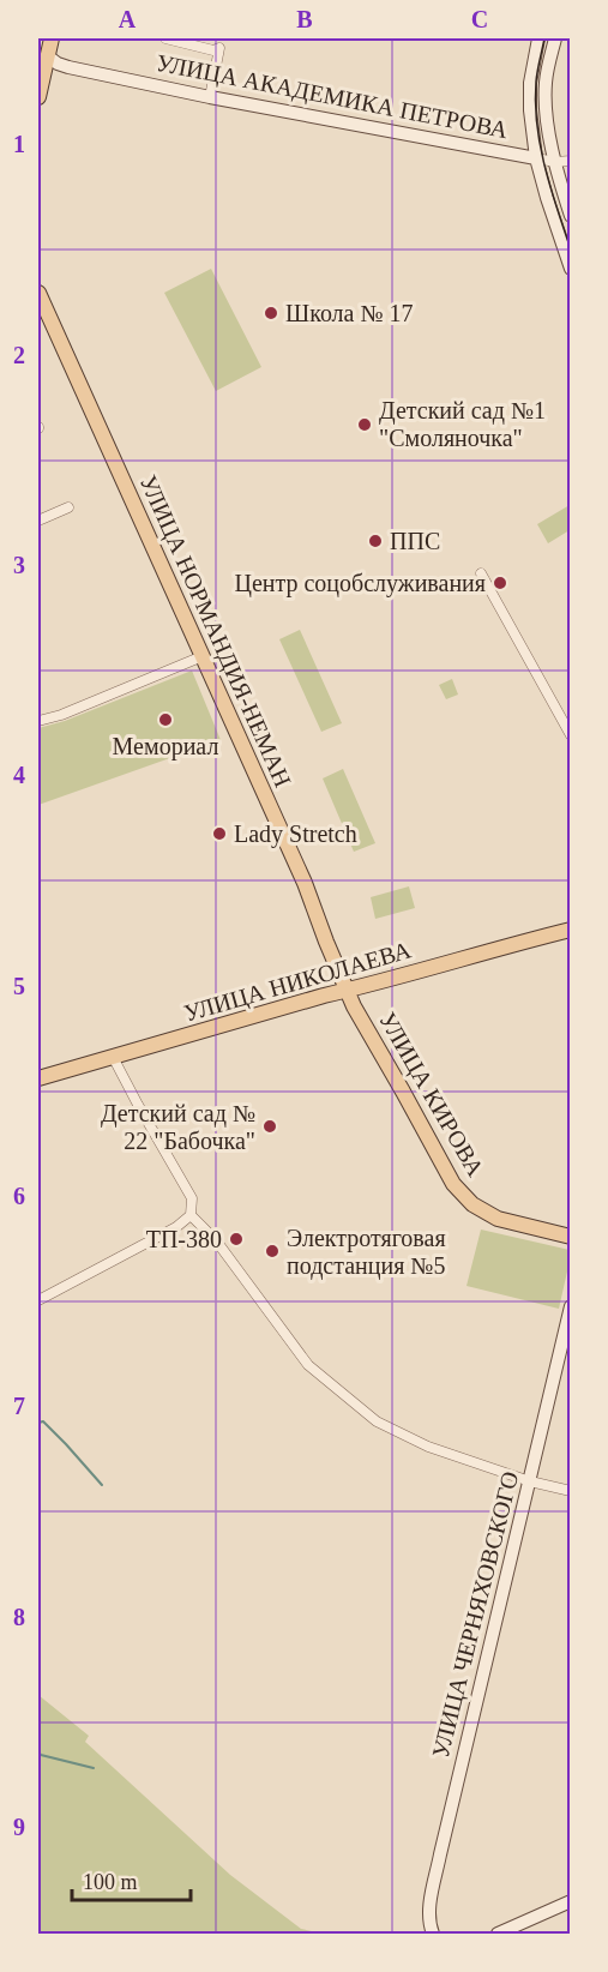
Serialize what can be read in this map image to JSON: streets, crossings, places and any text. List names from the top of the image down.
{
  "streets": {
    "main road": ["УЛИЦА НОРМАНДИЯ-НЕМАН", "УЛИЦА НИКОЛАЕВА", "УЛИЦА КИРОВА"],
    "street": ["УЛИЦА АКАДЕМИКА ПЕТРОВА", "УЛИЦА ЧЕРНЯХОВСКОГО"]
  },
  "crossings": [
    ["УЛИЦА НОРМАНДИЯ-НЕМАН", "УЛИЦА НИКОЛАЕВА"],
    ["УЛИЦА НОРМАНДИЯ-НЕМАН", "УЛИЦА КИРОВА"],
    ["УЛИЦА НИКОЛАЕВА", "УЛИЦА КИРОВА"]
  ],
  "places": [
    "Школа № 17",
    "Детский сад №1 \"Смоляночка\"",
    "ППС",
    "Центр соцобслуживания",
    "Мемориал",
    "Lady Stretch",
    "Детский сад № 22 \"Бабочка\"",
    "ТП-380",
    "Электротяговая подстанция №5"
  ],
  "scale_bar": "100 m",
  "grid": {
    "columns": ["A", "B", "C"],
    "rows": [
      "1",
      "2",
      "3",
      "4",
      "5",
      "6",
      "7",
      "8",
      "9"
    ]
  }
}
